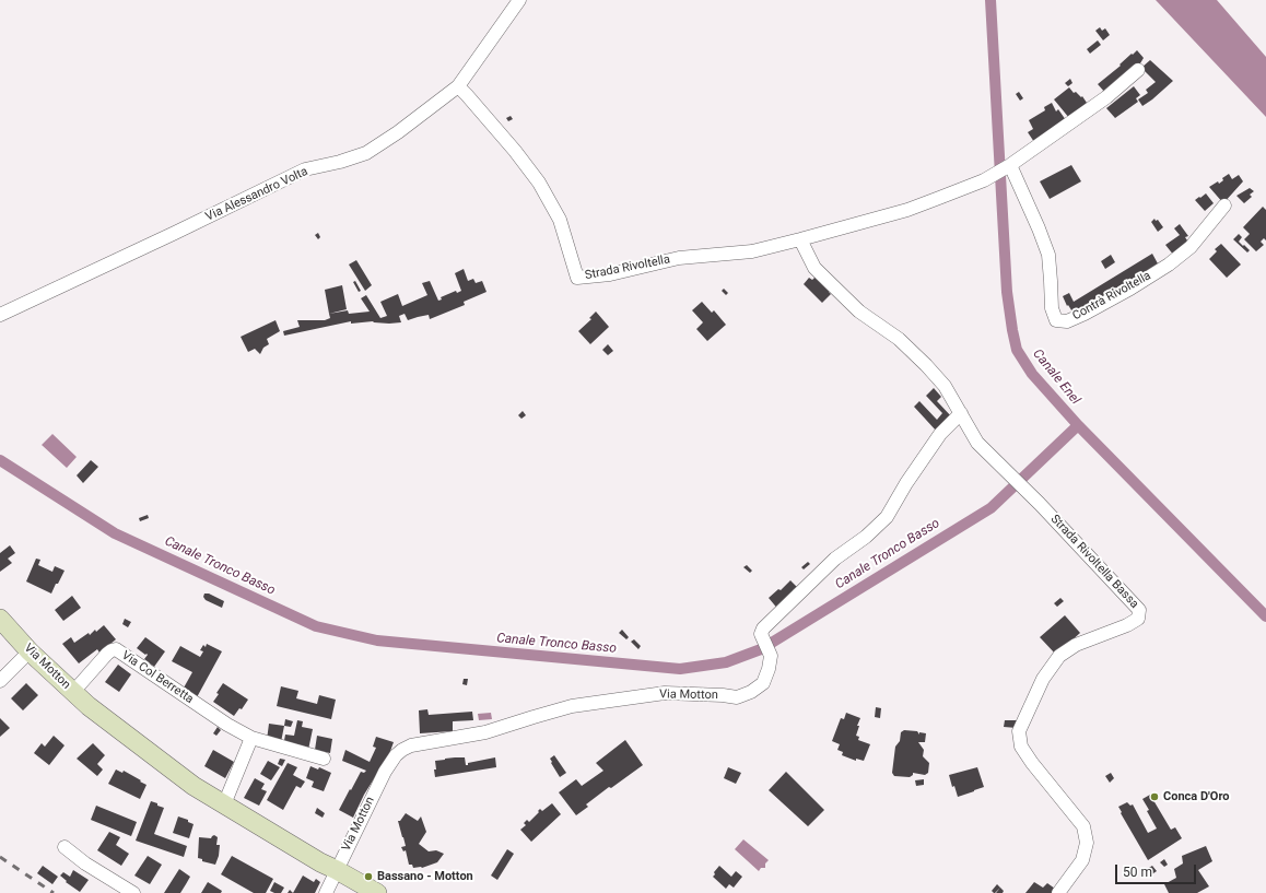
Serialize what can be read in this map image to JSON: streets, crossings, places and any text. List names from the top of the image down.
{
  "streets": {
    "main road": ["Via Motton"],
    "street": [
      "Via Alessandro Volta",
      "Strada Rivoltella",
      "Contrà Rivoltella",
      "Strada Rivoltella Bassa",
      "Via Col Berretta"
    ]
  },
  "crossings": [
    ["Via Alessandro Volta", "Strada Rivoltella"],
    ["Strada Rivoltella", "Strada Rivoltella Bassa"],
    ["Strada Rivoltella Bassa", "Via Motton"],
    ["Via Motton", "Via Col Berretta"]
  ],
  "water": ["Canale Enel", "Canale Tronco Basso"],
  "places": ["Conca D'Oro", "Bassano - Motton"],
  "scale_bar": "50 m"
}
